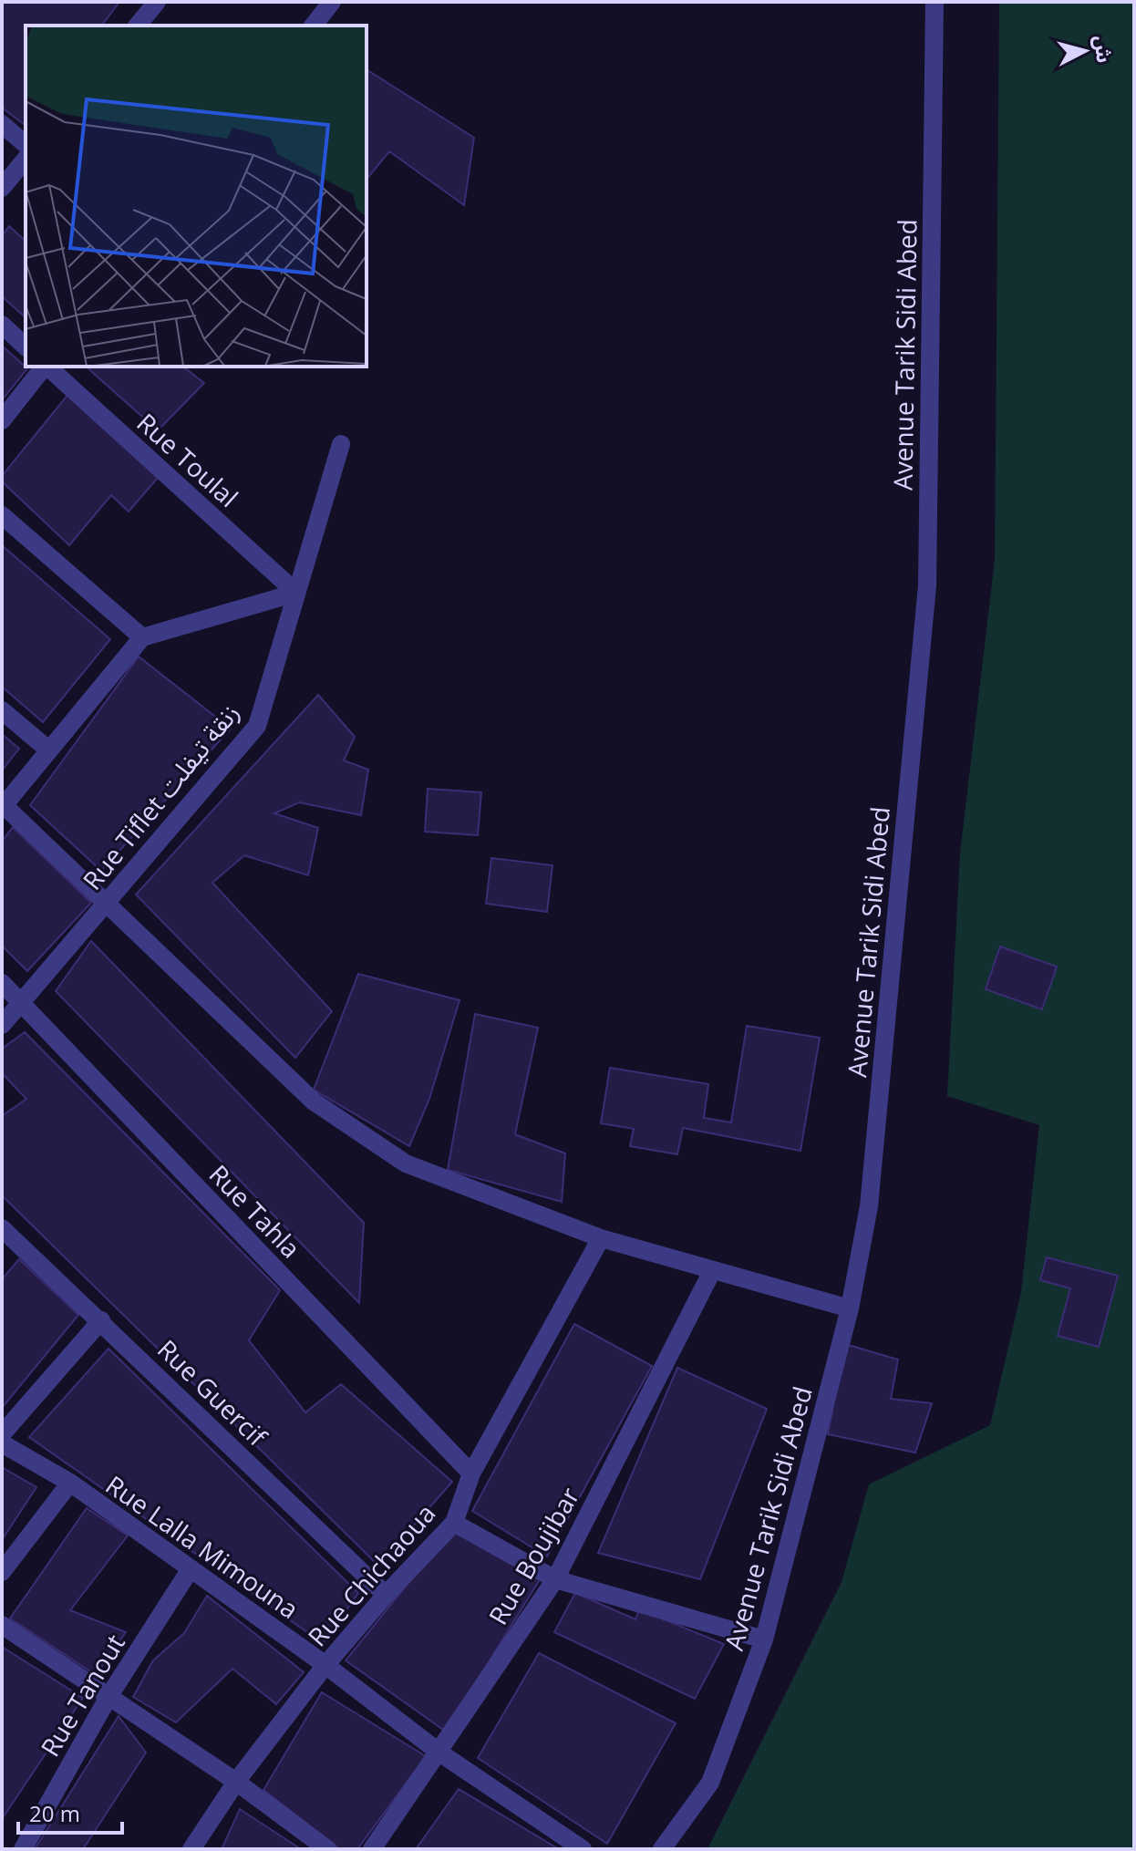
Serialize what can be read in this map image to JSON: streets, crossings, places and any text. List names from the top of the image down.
{
  "streets": {
    "street": [
      "Avenue Tarik Sidi Abed",
      "Rue Toulal",
      "Rue Tiflet زنقة تيفلت",
      "Rue Tahla",
      "Rue Guercif",
      "Rue Lalla Mimouna",
      "Rue Boujibar",
      "Rue Chichaoua",
      "Rue Tanout"
    ]
  },
  "crossings": [
    ["Rue Toulal", "Rue Tiflet زنقة تيفلت"],
    ["Rue Tiflet زنقة تيفلت", "Rue Tahla"],
    ["Rue Tahla", "Rue Chichaoua"],
    ["Rue Guercif", "Rue Chichaoua"],
    ["Rue Lalla Mimouna", "Rue Boujibar"],
    ["Rue Lalla Mimouna", "Rue Chichaoua"],
    ["Rue Lalla Mimouna", "Rue Tanout"]
  ],
  "scale_bar": "20 m",
  "north": "right"
}
